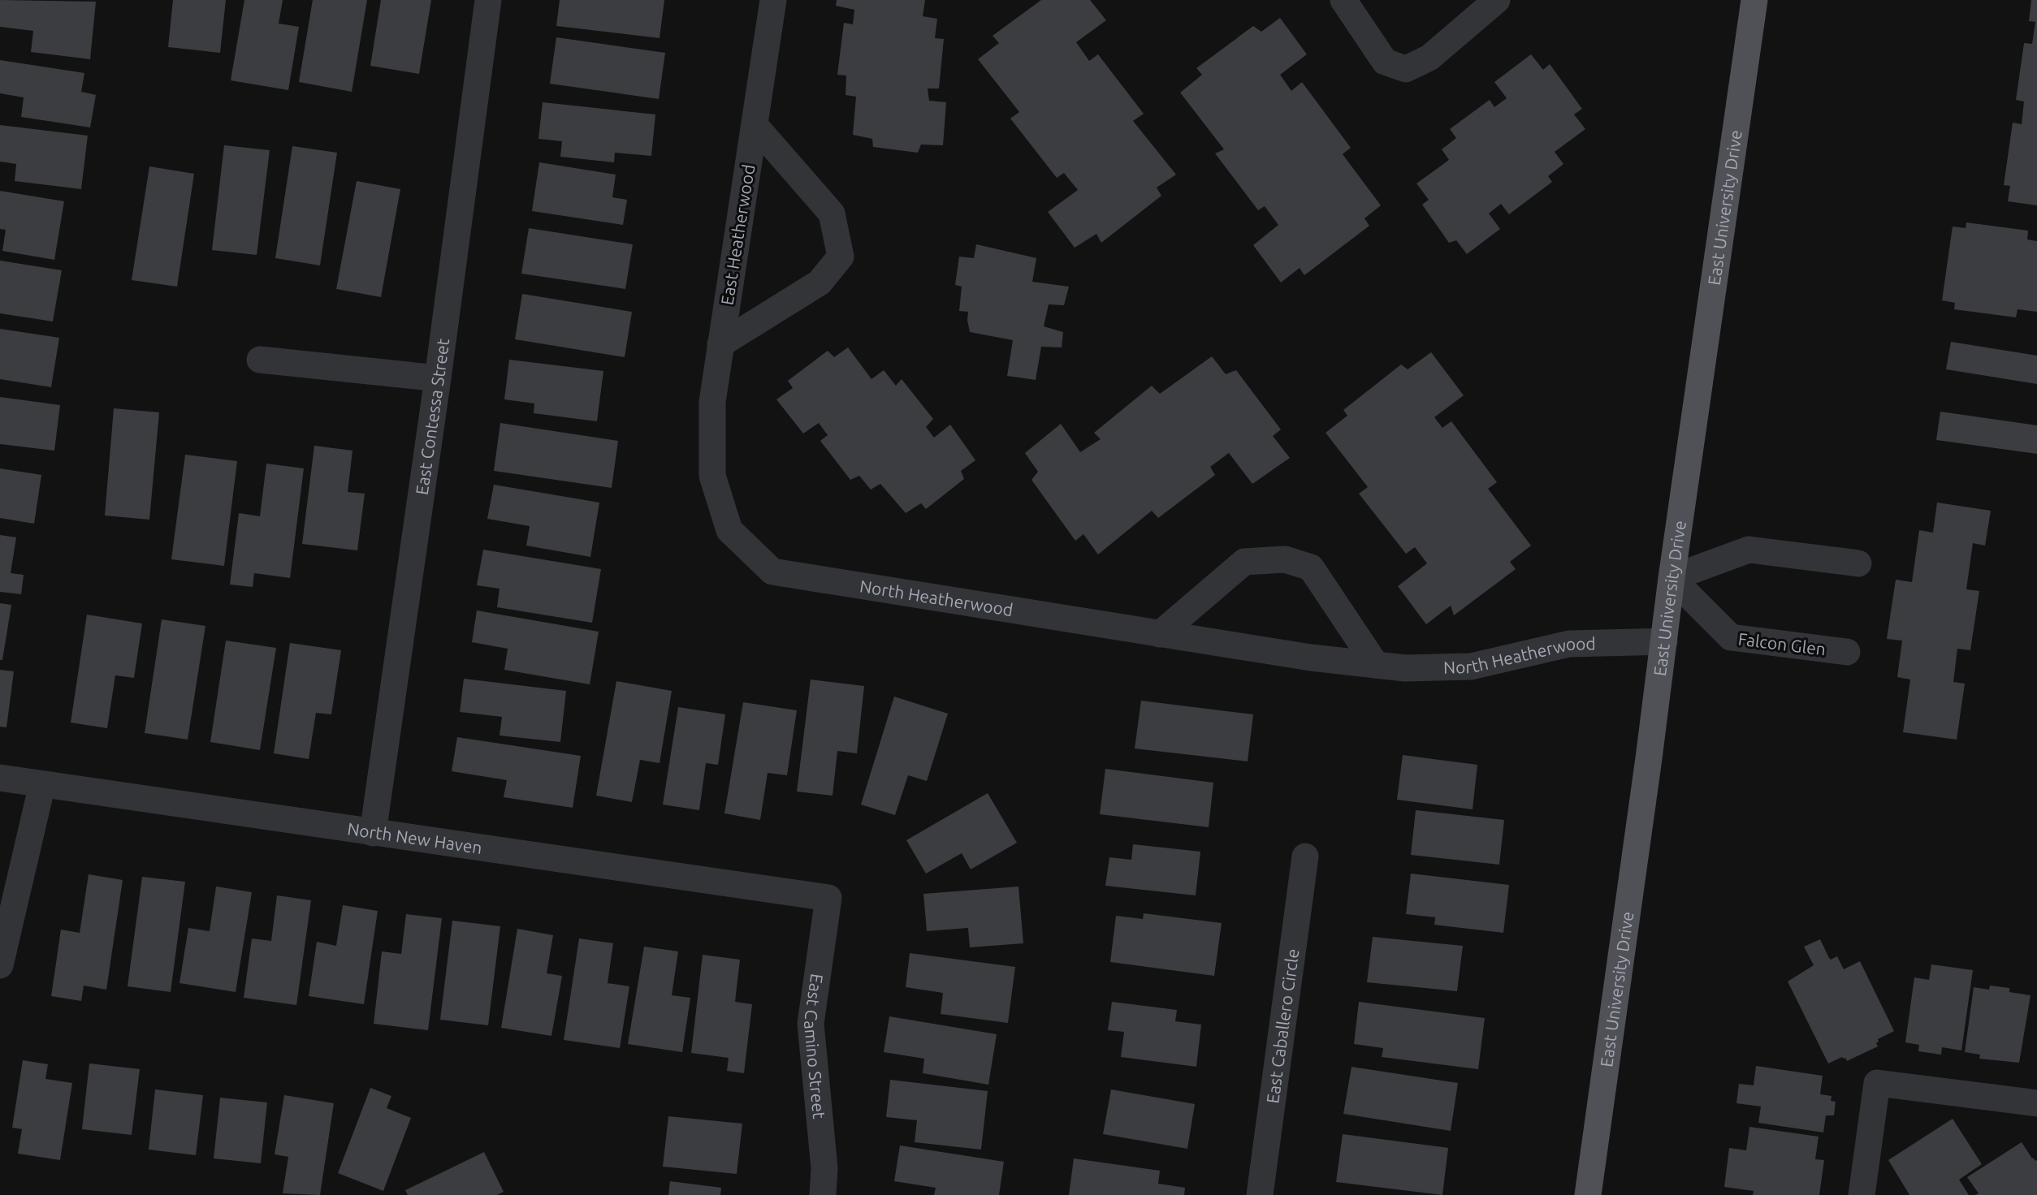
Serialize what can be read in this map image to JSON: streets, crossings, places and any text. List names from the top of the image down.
{
  "streets": {
    "main road": ["East University Drive"],
    "street": [
      "East Heatherwood",
      "East Contessa Street",
      "North Heatherwood",
      "Falcon Glen",
      "North New Haven",
      "East Caballero Circle",
      "East Camino Street"
    ]
  },
  "crossings": [
    ["East University Drive", "North Heatherwood"],
    ["East University Drive", "Falcon Glen"],
    ["East Heatherwood", "North Heatherwood"],
    ["East Contessa Street", "North New Haven"],
    ["North New Haven", "East Camino Street"]
  ]
}
